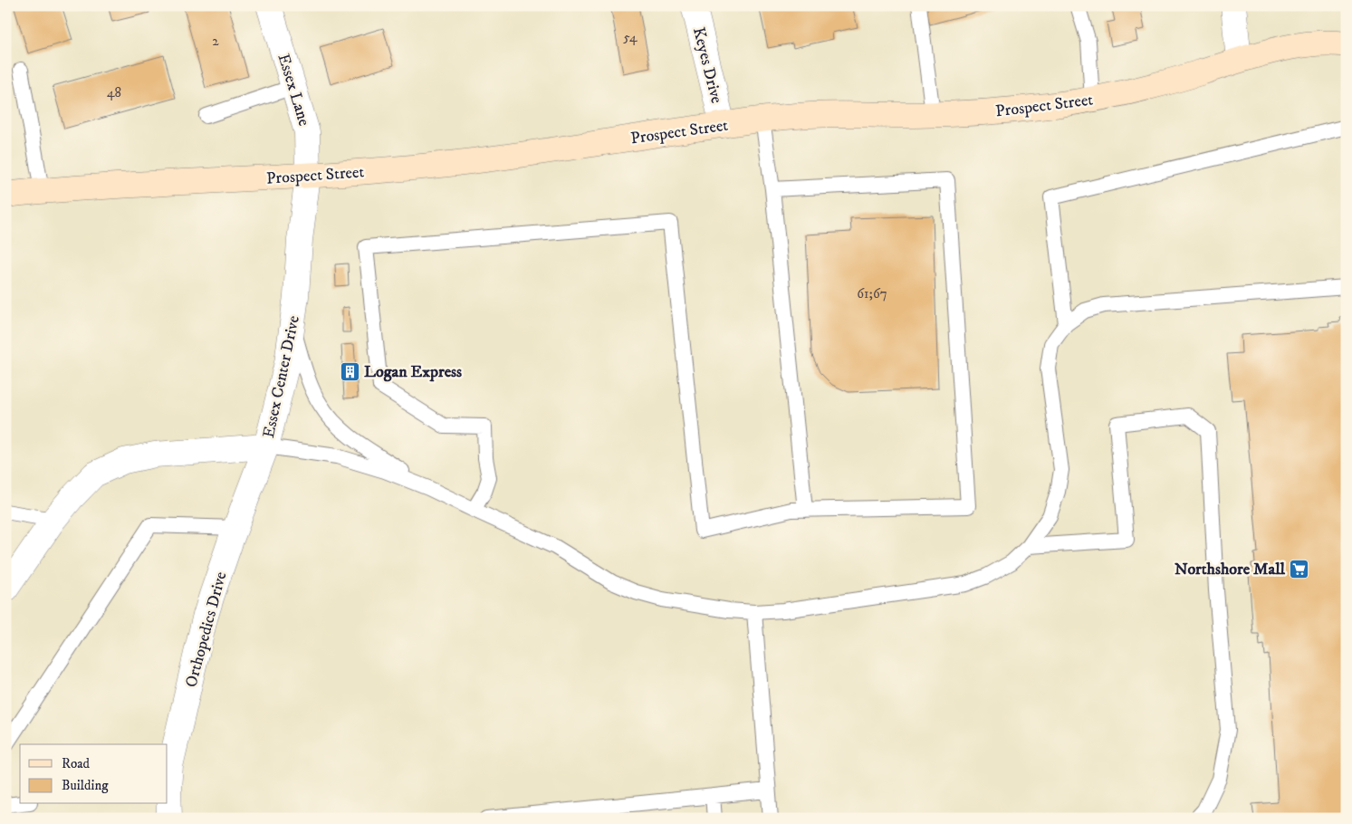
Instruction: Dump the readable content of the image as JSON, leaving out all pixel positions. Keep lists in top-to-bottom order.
{
  "streets": {
    "street": [
      "Keyes Drive",
      "Essex Lane",
      "Prospect Street",
      "Essex Center Drive",
      "Orthopedics Drive"
    ]
  },
  "crossings": [
    ["Keyes Drive", "Prospect Street"],
    ["Essex Lane", "Prospect Street"],
    ["Essex Lane", "Essex Center Drive"],
    ["Prospect Street", "Essex Center Drive"],
    ["Essex Center Drive", "Orthopedics Drive"]
  ],
  "places": {
    "building": ["Logan Express"],
    "supermarket": ["Northshore Mall"]
  },
  "house_numbers": [
    "54",
    "2",
    "48",
    "61;67"
  ],
  "legend": ["Road", "Building"]
}
